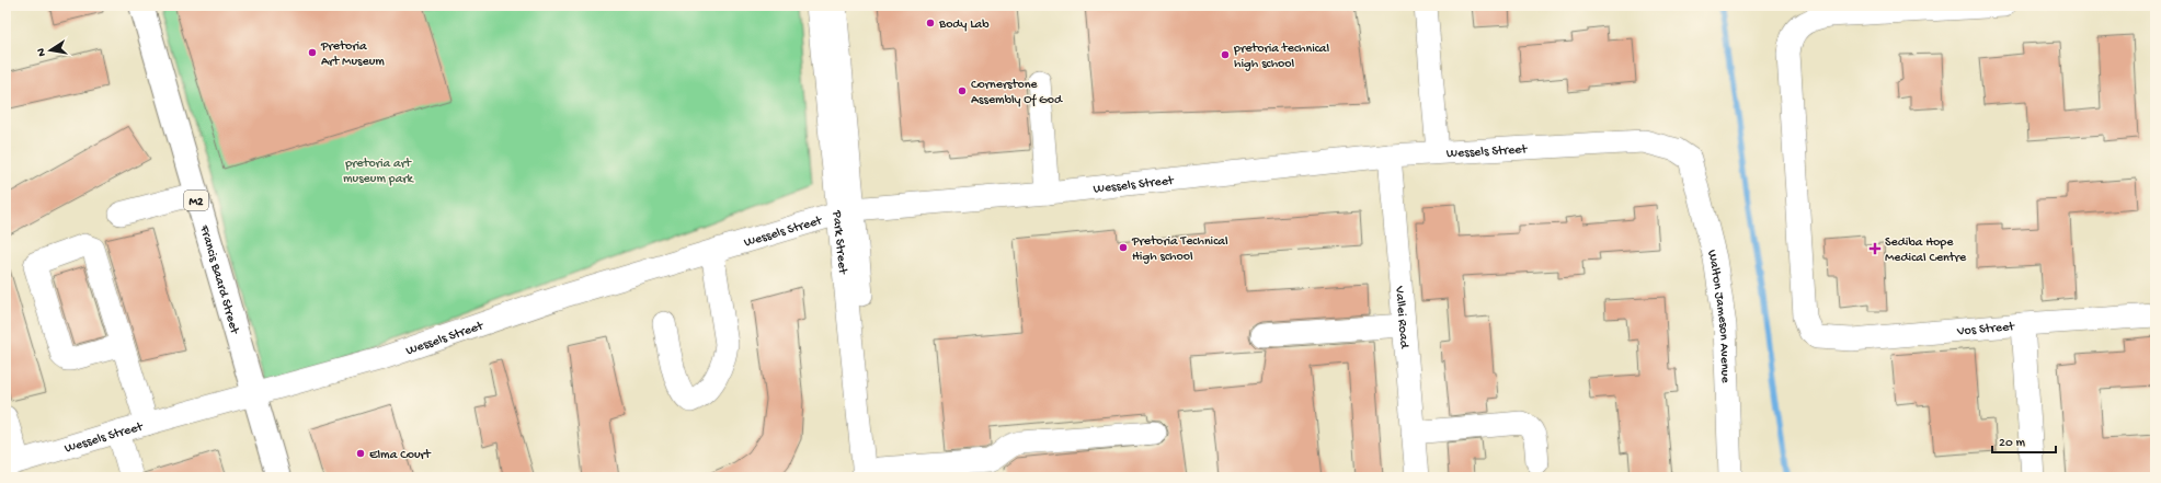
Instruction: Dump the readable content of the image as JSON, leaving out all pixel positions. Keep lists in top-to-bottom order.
{
  "streets": {
    "main road": ["M2", "Francis Baard Street"],
    "street": [
      "Wessels Street",
      "Park Street",
      "Vallei Road",
      "Walton Jameson Avenue",
      "Vos Street"
    ]
  },
  "crossings": [
    ["Wessels Street", "Park Street"],
    ["Wessels Street", "Francis Baard Street"],
    ["Wessels Street", "Vallei Road"],
    ["Wessels Street", "Walton Jameson Avenue"]
  ],
  "parks": ["pretoria art museum park"],
  "places": {
    "other": [
      "Body Lab",
      "Pretoria Art Museum",
      "pretoria technical high school",
      "Cornerstone Assembly Of God",
      "Pretoria Technical High school",
      "Elma Court"
    ],
    "health": ["Sediba Hope Medical Centre"]
  },
  "scale_bar": "20 m",
  "north": "left"
}
